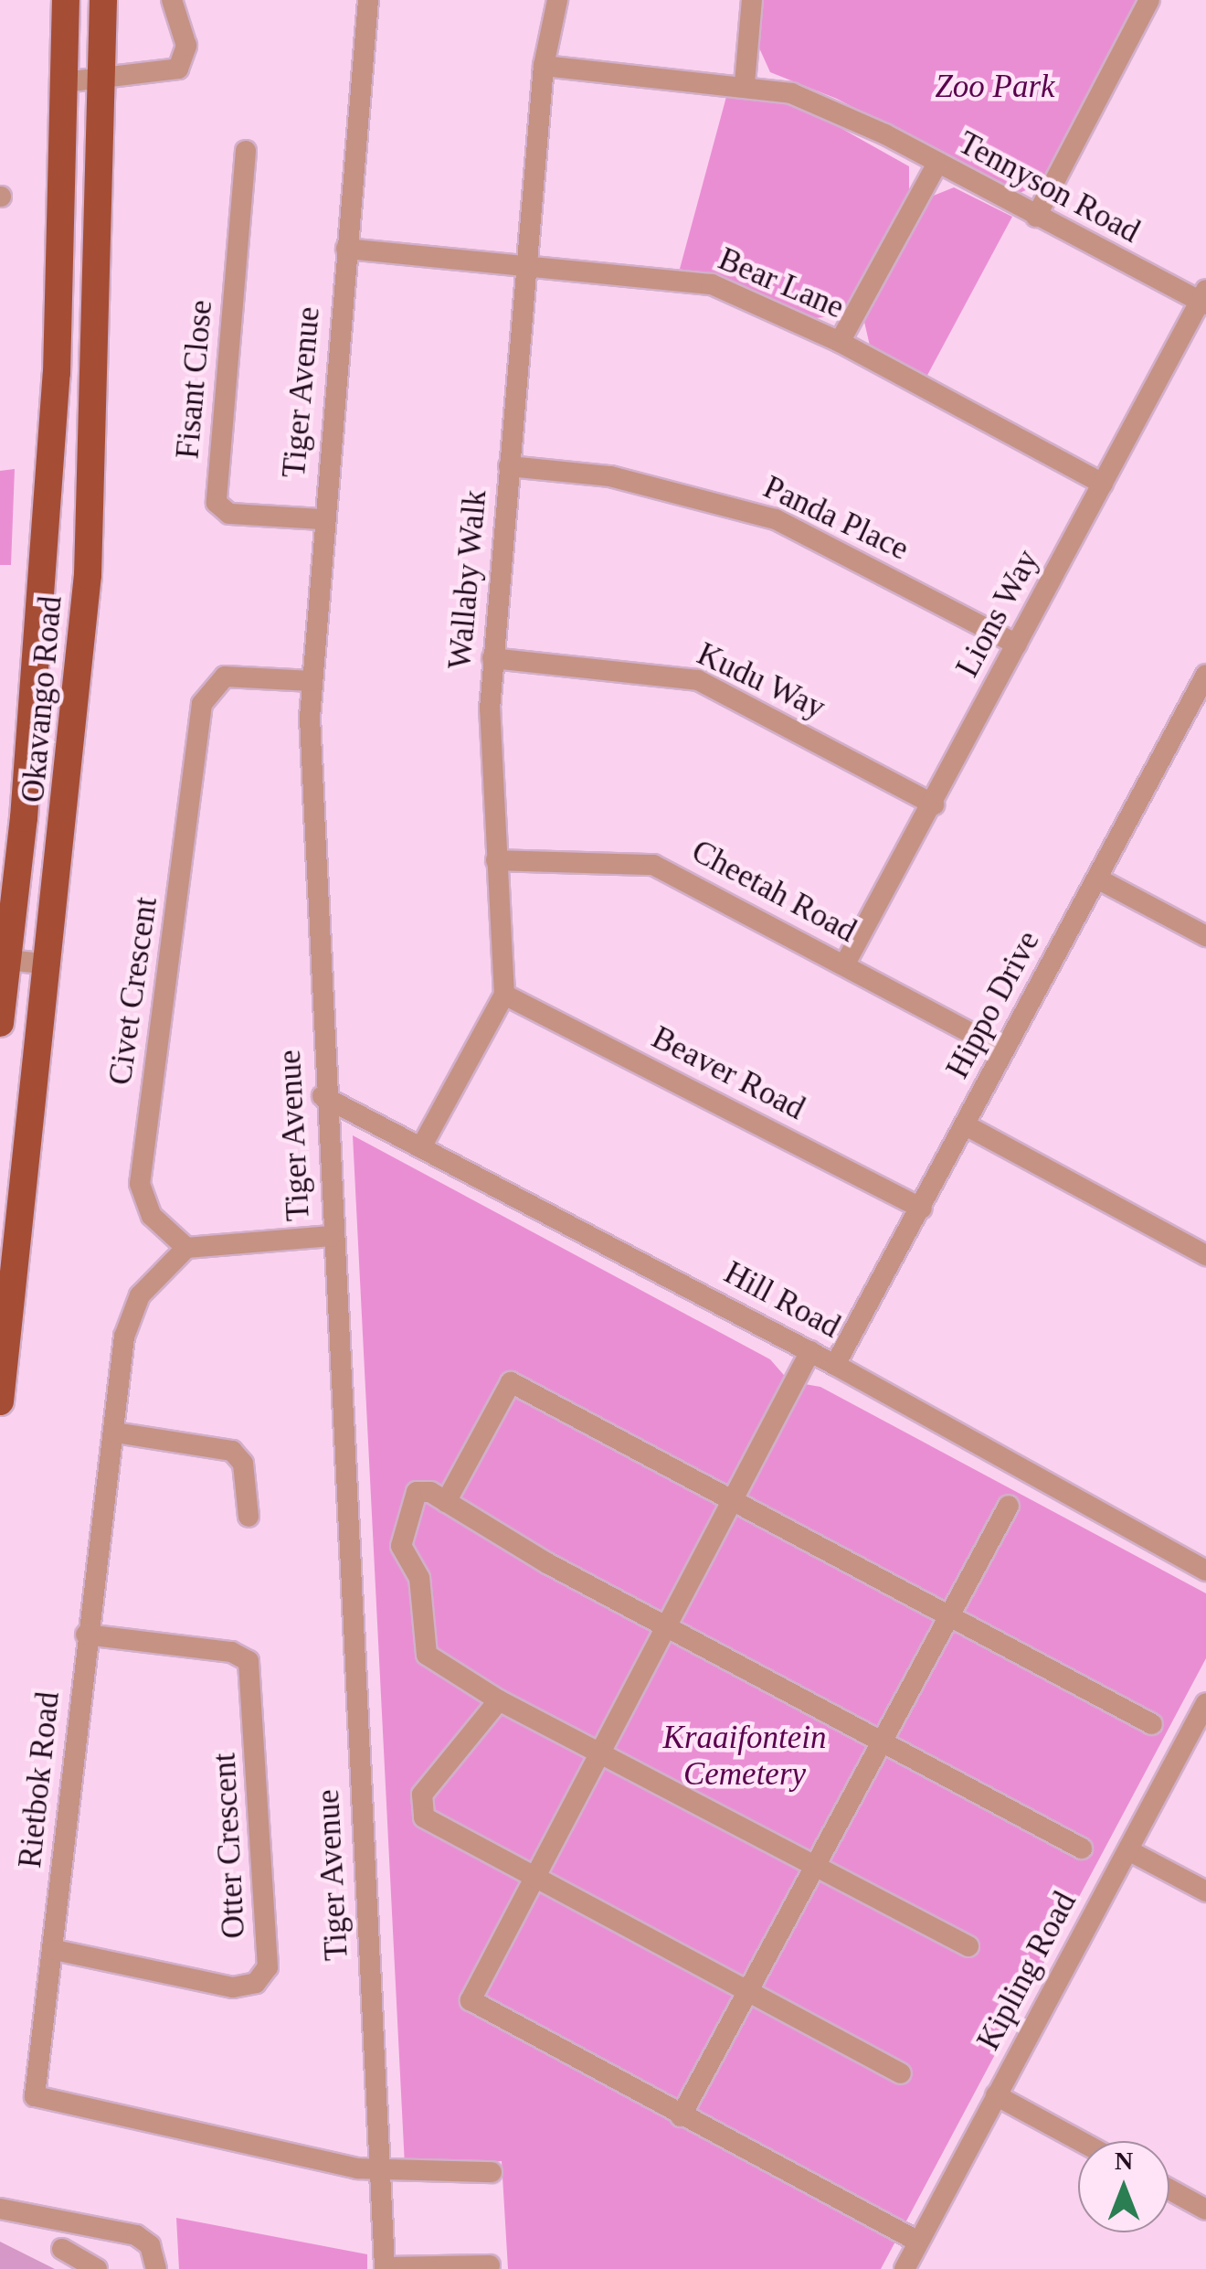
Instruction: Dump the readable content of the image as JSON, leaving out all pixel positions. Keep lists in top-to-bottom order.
{
  "streets": {
    "main road": ["Okavango Road"],
    "street": [
      "Tennyson Road",
      "Bear Lane",
      "Fisant Close",
      "Tiger Avenue",
      "Panda Place",
      "Wallaby Walk",
      "Lions Way",
      "Kudu Way",
      "Cheetah Road",
      "Civet Crescent",
      "Hippo Drive",
      "Beaver Road",
      "Hill Road",
      "Rietbok Road",
      "Otter Crescent",
      "Kipling Road"
    ]
  },
  "crossings": [
    ["Tennyson Road", "Wallaby Walk"],
    ["Tennyson Road", "Lions Way"],
    ["Bear Lane", "Tiger Avenue"],
    ["Bear Lane", "Wallaby Walk"],
    ["Bear Lane", "Lions Way"],
    ["Fisant Close", "Tiger Avenue"],
    ["Tiger Avenue", "Civet Crescent"],
    ["Tiger Avenue", "Hill Road"],
    ["Tiger Avenue", "Rietbok Road"],
    ["Panda Place", "Wallaby Walk"],
    ["Panda Place", "Lions Way"],
    ["Wallaby Walk", "Kudu Way"],
    ["Wallaby Walk", "Cheetah Road"],
    ["Wallaby Walk", "Beaver Road"],
    ["Lions Way", "Kudu Way"],
    ["Lions Way", "Cheetah Road"],
    ["Cheetah Road", "Hippo Drive"],
    ["Civet Crescent", "Rietbok Road"],
    ["Hippo Drive", "Beaver Road"],
    ["Hippo Drive", "Hill Road"],
    ["Rietbok Road", "Otter Crescent"]
  ],
  "parks": ["Zoo Park", "Kraaifontein Cemetery"],
  "north": "top"
}
